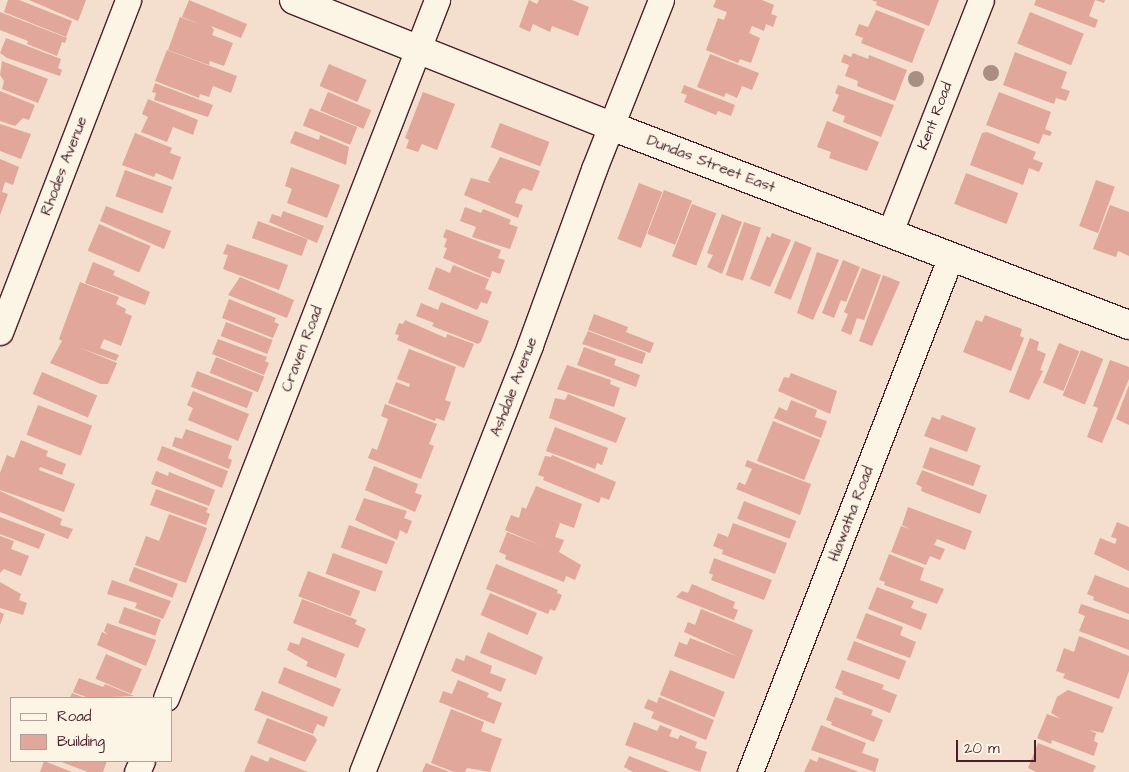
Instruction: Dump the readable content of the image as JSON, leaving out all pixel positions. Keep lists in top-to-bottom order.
{
  "streets": {
    "street": [
      "Kent Road",
      "Dundas Street East",
      "Rhodes Avenue",
      "Craven Road",
      "Ashdale Avenue",
      "Hiawatha Road"
    ]
  },
  "crossings": [
    ["Kent Road", "Dundas Street East"],
    ["Dundas Street East", "Craven Road"],
    ["Dundas Street East", "Ashdale Avenue"],
    ["Dundas Street East", "Hiawatha Road"]
  ],
  "legend": ["Road", "Building"],
  "scale_bar": "20 m"
}
